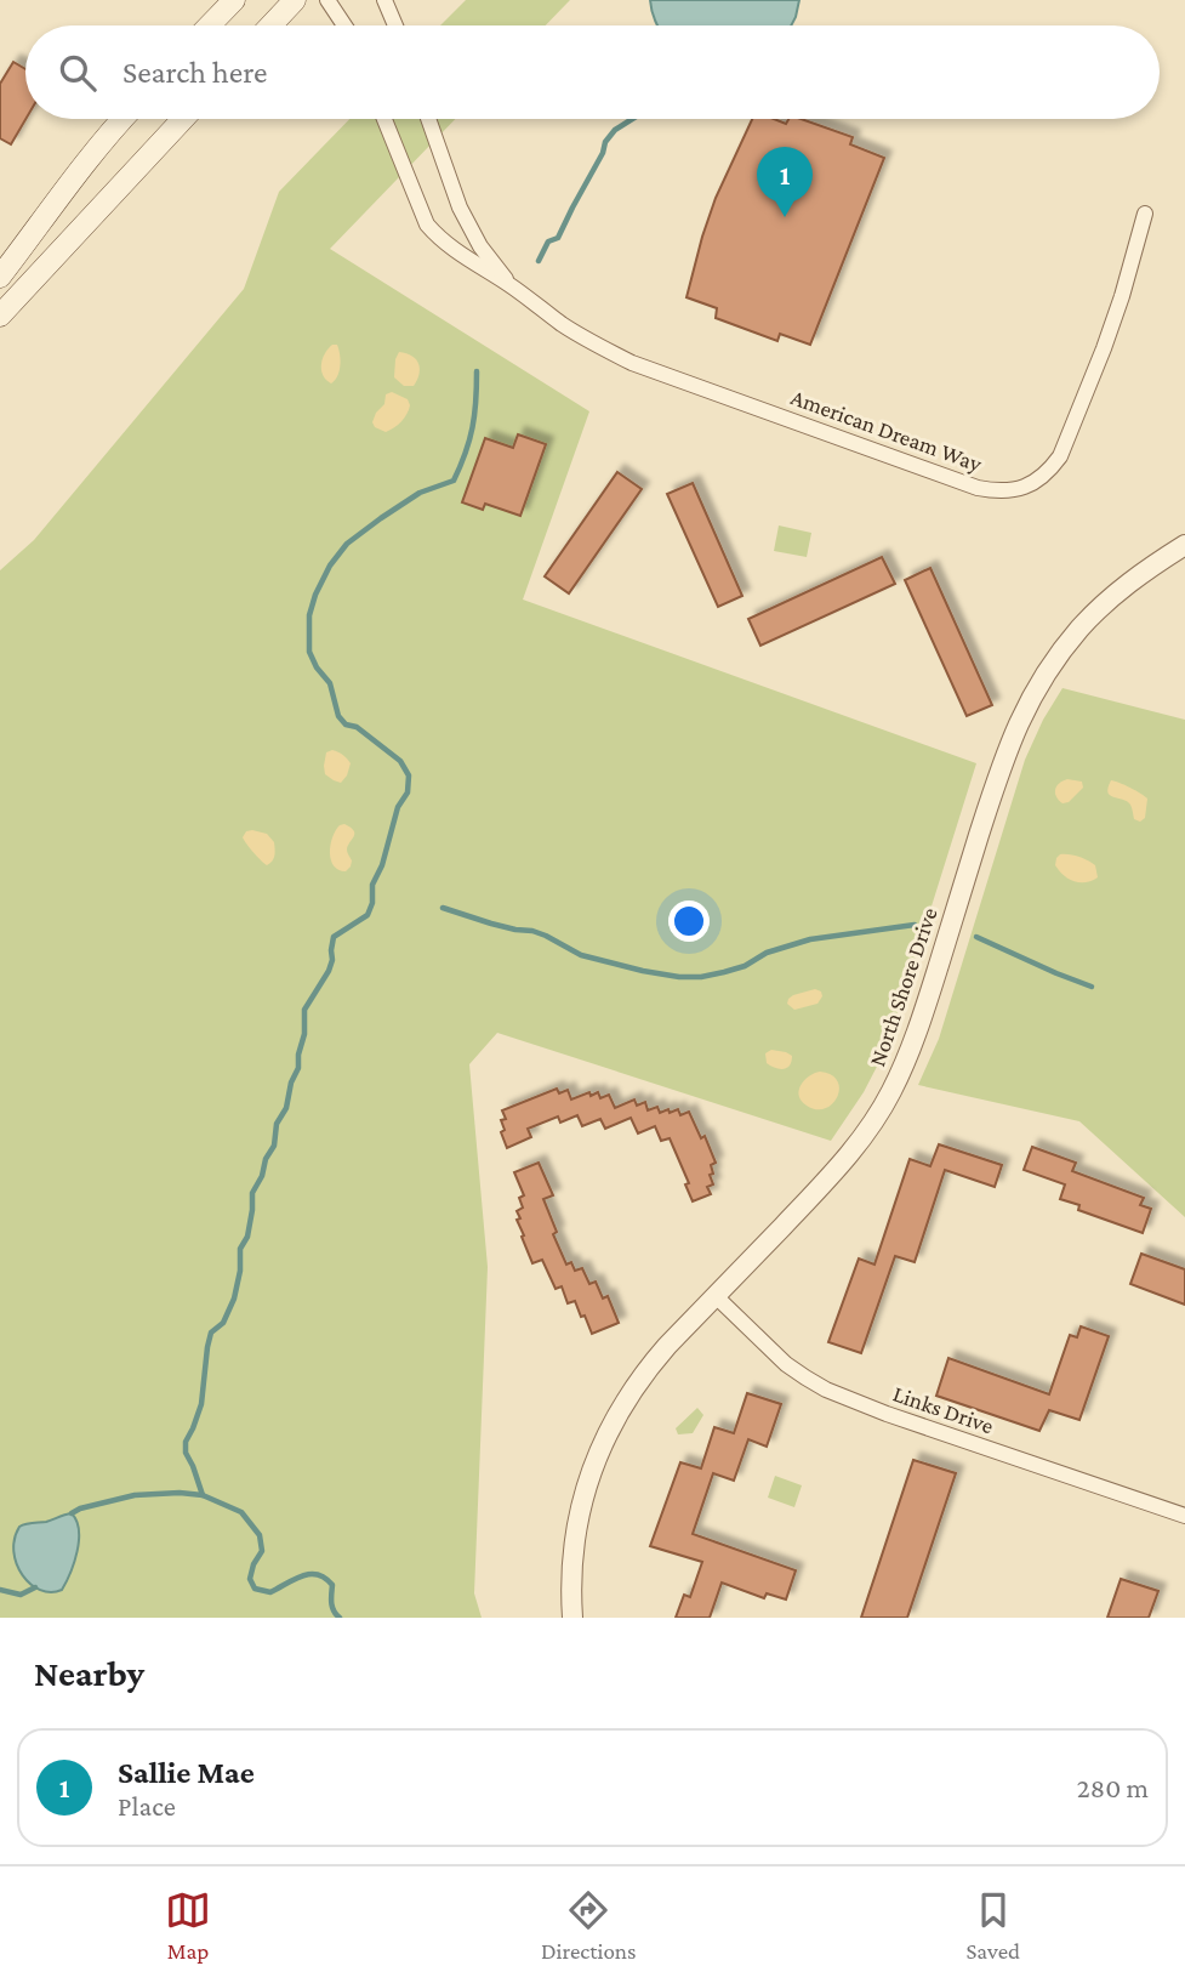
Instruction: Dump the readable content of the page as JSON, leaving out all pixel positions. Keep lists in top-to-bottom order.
{
  "streets": {
    "street": ["American Dream Way", "North Shore Drive", "Links Drive"]
  },
  "crossings": [
    ["North Shore Drive", "Links Drive"]
  ],
  "page": {
    "search": "Search here",
    "pins": "1",
    "heading": "Nearby",
    "list": [
      {
        "mark": "1",
        "name": "Sallie Mae",
        "note": "Place",
        "value": "280 m"
      }
    ],
    "nav": ["Map", "Directions", "Saved"]
  }
}
